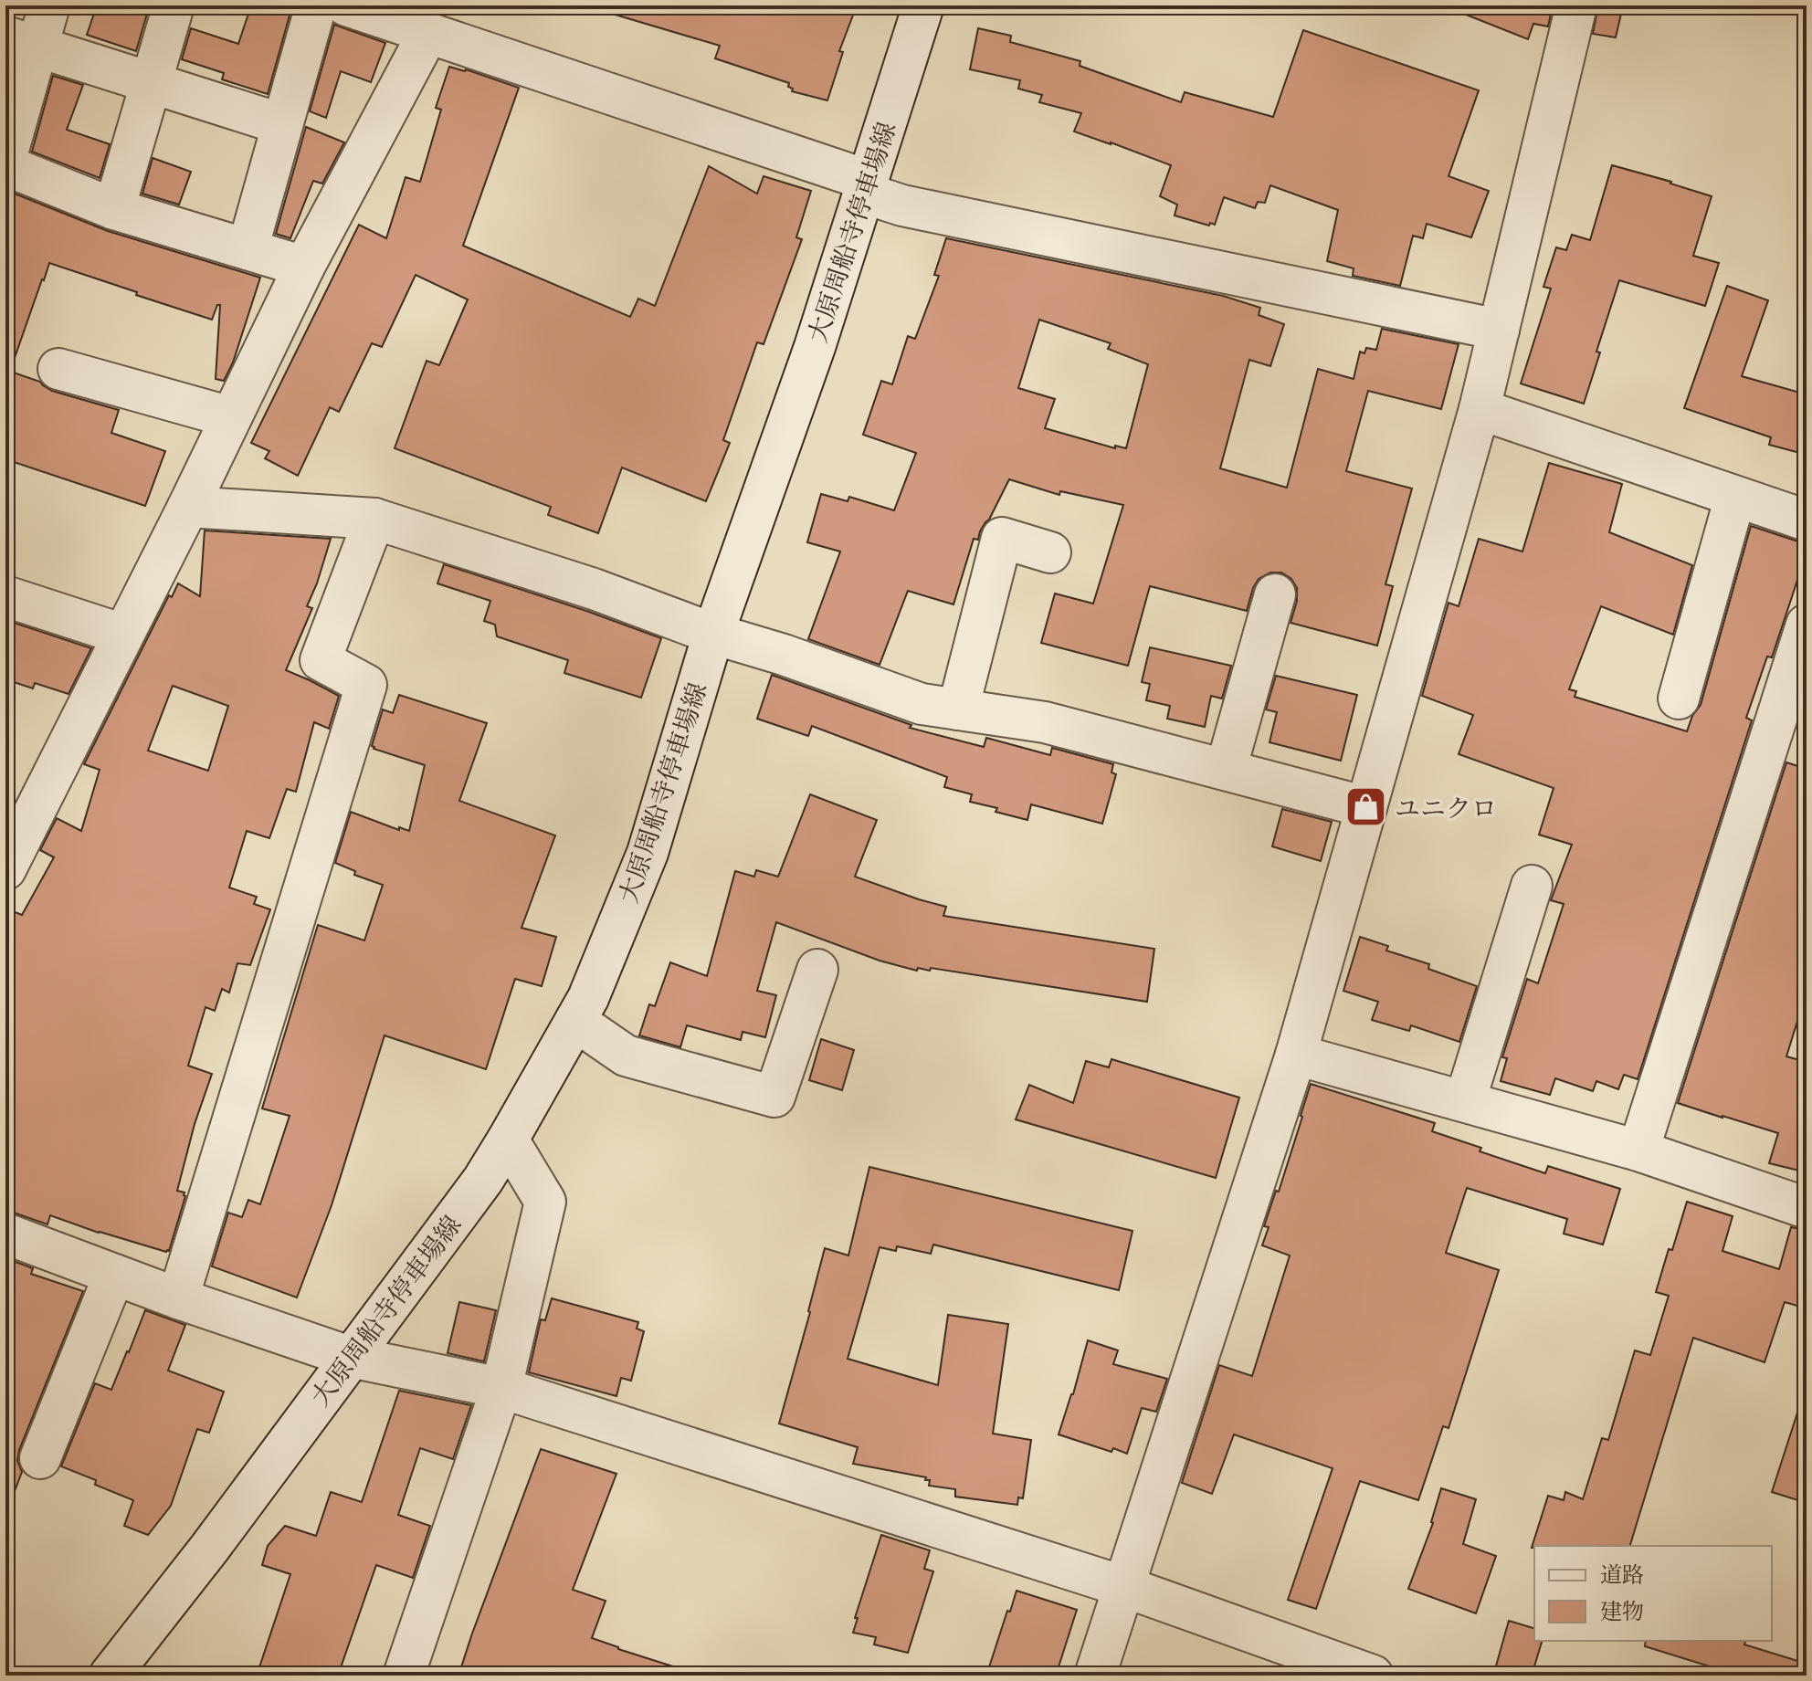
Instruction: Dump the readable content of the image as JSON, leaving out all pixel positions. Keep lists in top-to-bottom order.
{
  "streets": {
    "street": ["大原周船寺停車場線"]
  },
  "places": {
    "shop": ["ユニクロ"]
  },
  "legend": ["道路", "建物"]
}
